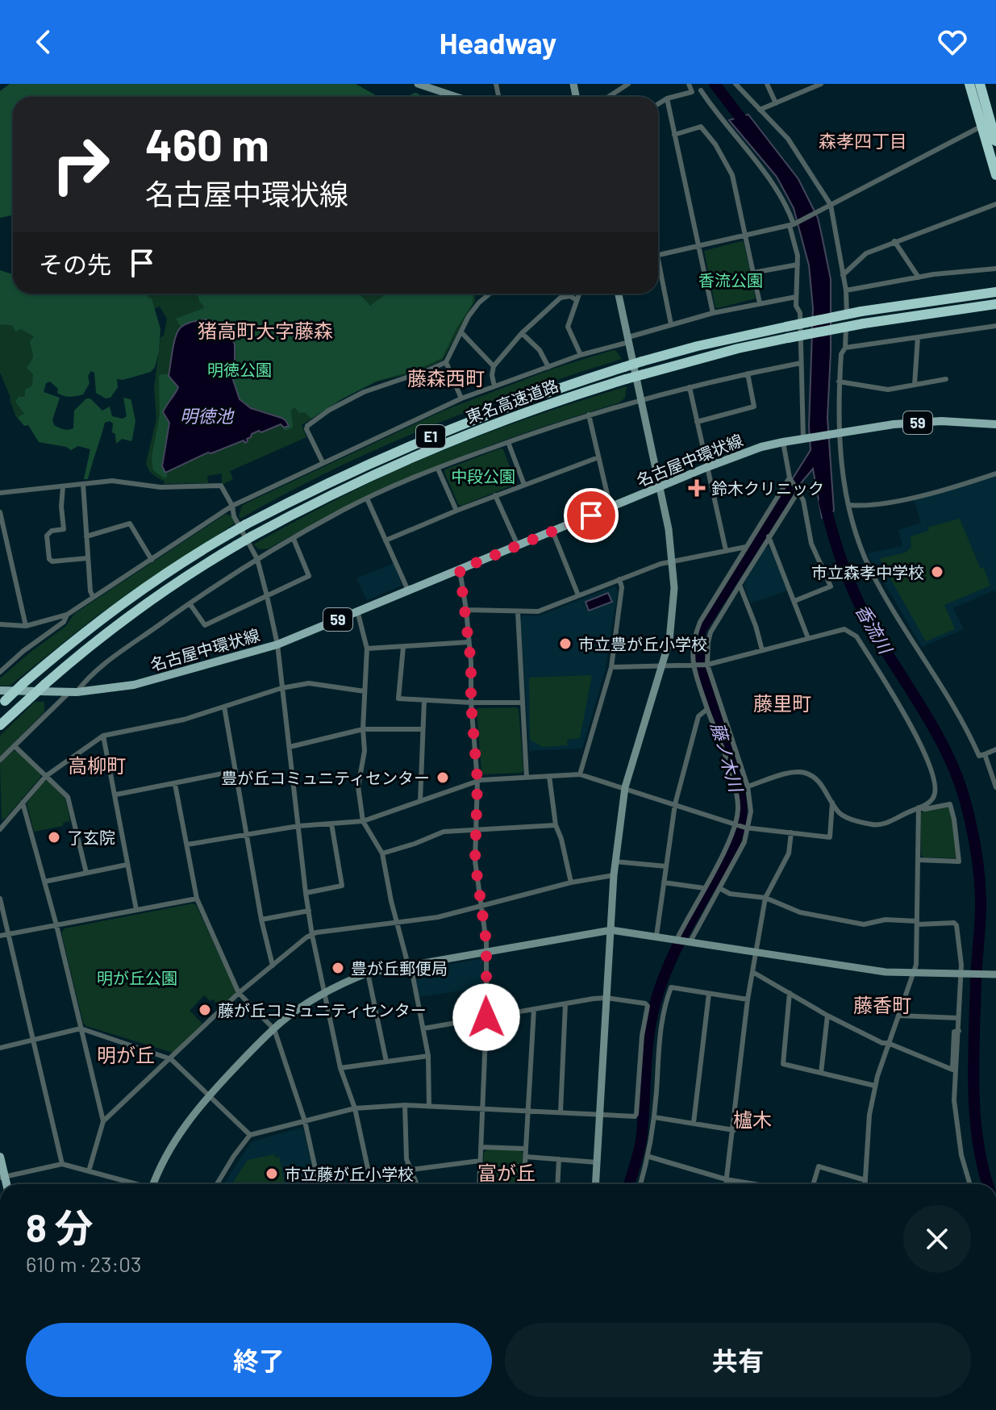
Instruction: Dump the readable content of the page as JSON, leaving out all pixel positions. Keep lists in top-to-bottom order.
{
  "streets": {
    "highway": ["東名高速道路", "E1"],
    "main road": ["59", "名古屋中環状線"]
  },
  "districts": [
    "森孝四丁目",
    "猪高町大字藤森",
    "藤森西町",
    "藤里町",
    "高柳町",
    "藤香町",
    "明が丘",
    "櫨木",
    "富が丘"
  ],
  "water": ["明徳池", "香流川", "藤ノ木川"],
  "parks": [
    "香流公園",
    "明徳公園",
    "中段公園",
    "明が丘公園"
  ],
  "places": {
    "health": ["鈴木クリニック"],
    "other": [
      "市立森孝中学校",
      "市立豊が丘小学校",
      "豊が丘コミュニティセンター",
      "了玄院",
      "豊が丘郵便局",
      "藤が丘コミュニティセンター",
      "市立藤が丘小学校"
    ]
  },
  "page": {
    "header": "Headway",
    "turn": ["460 m", "名古屋中環状線"],
    "then": "その先",
    "heading": ["8 分", "610 m · 23:03"],
    "buttons": ["終了", "共有"]
  }
}
